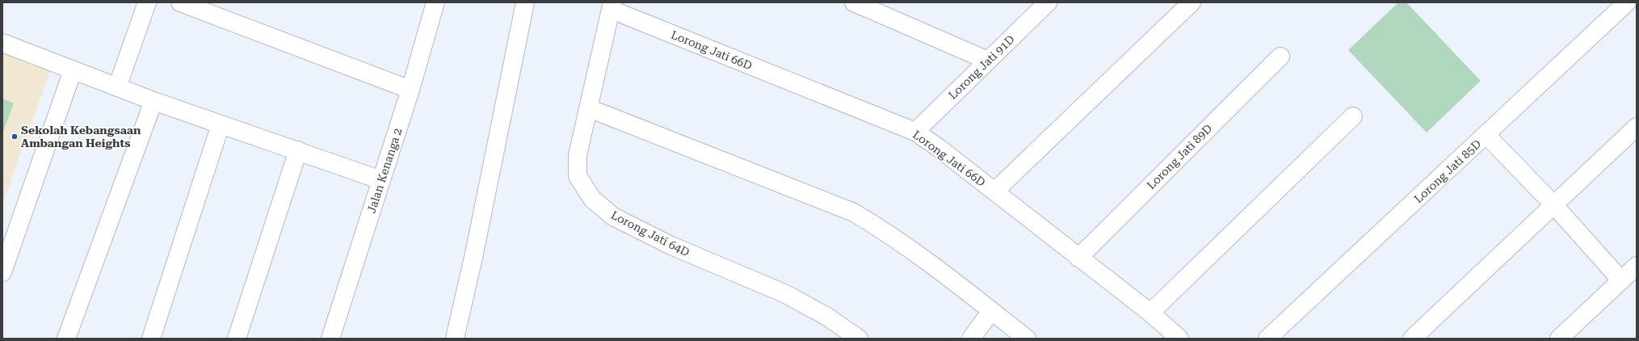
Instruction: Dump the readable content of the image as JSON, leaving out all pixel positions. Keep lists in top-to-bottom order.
{
  "streets": {
    "street": [
      "Lorong Jati 66D",
      "Lorong Jati 91D",
      "Lorong Jati 89D",
      "Jalan Kenanga 2",
      "Lorong Jati 85D",
      "Lorong Jati 64D"
    ]
  },
  "crossings": [
    ["Lorong Jati 66D", "Lorong Jati 91D"],
    ["Lorong Jati 66D", "Lorong Jati 89D"],
    ["Lorong Jati 66D", "Lorong Jati 64D"]
  ],
  "places": ["Sekolah Kebangsaan Ambangan Heights"]
}
